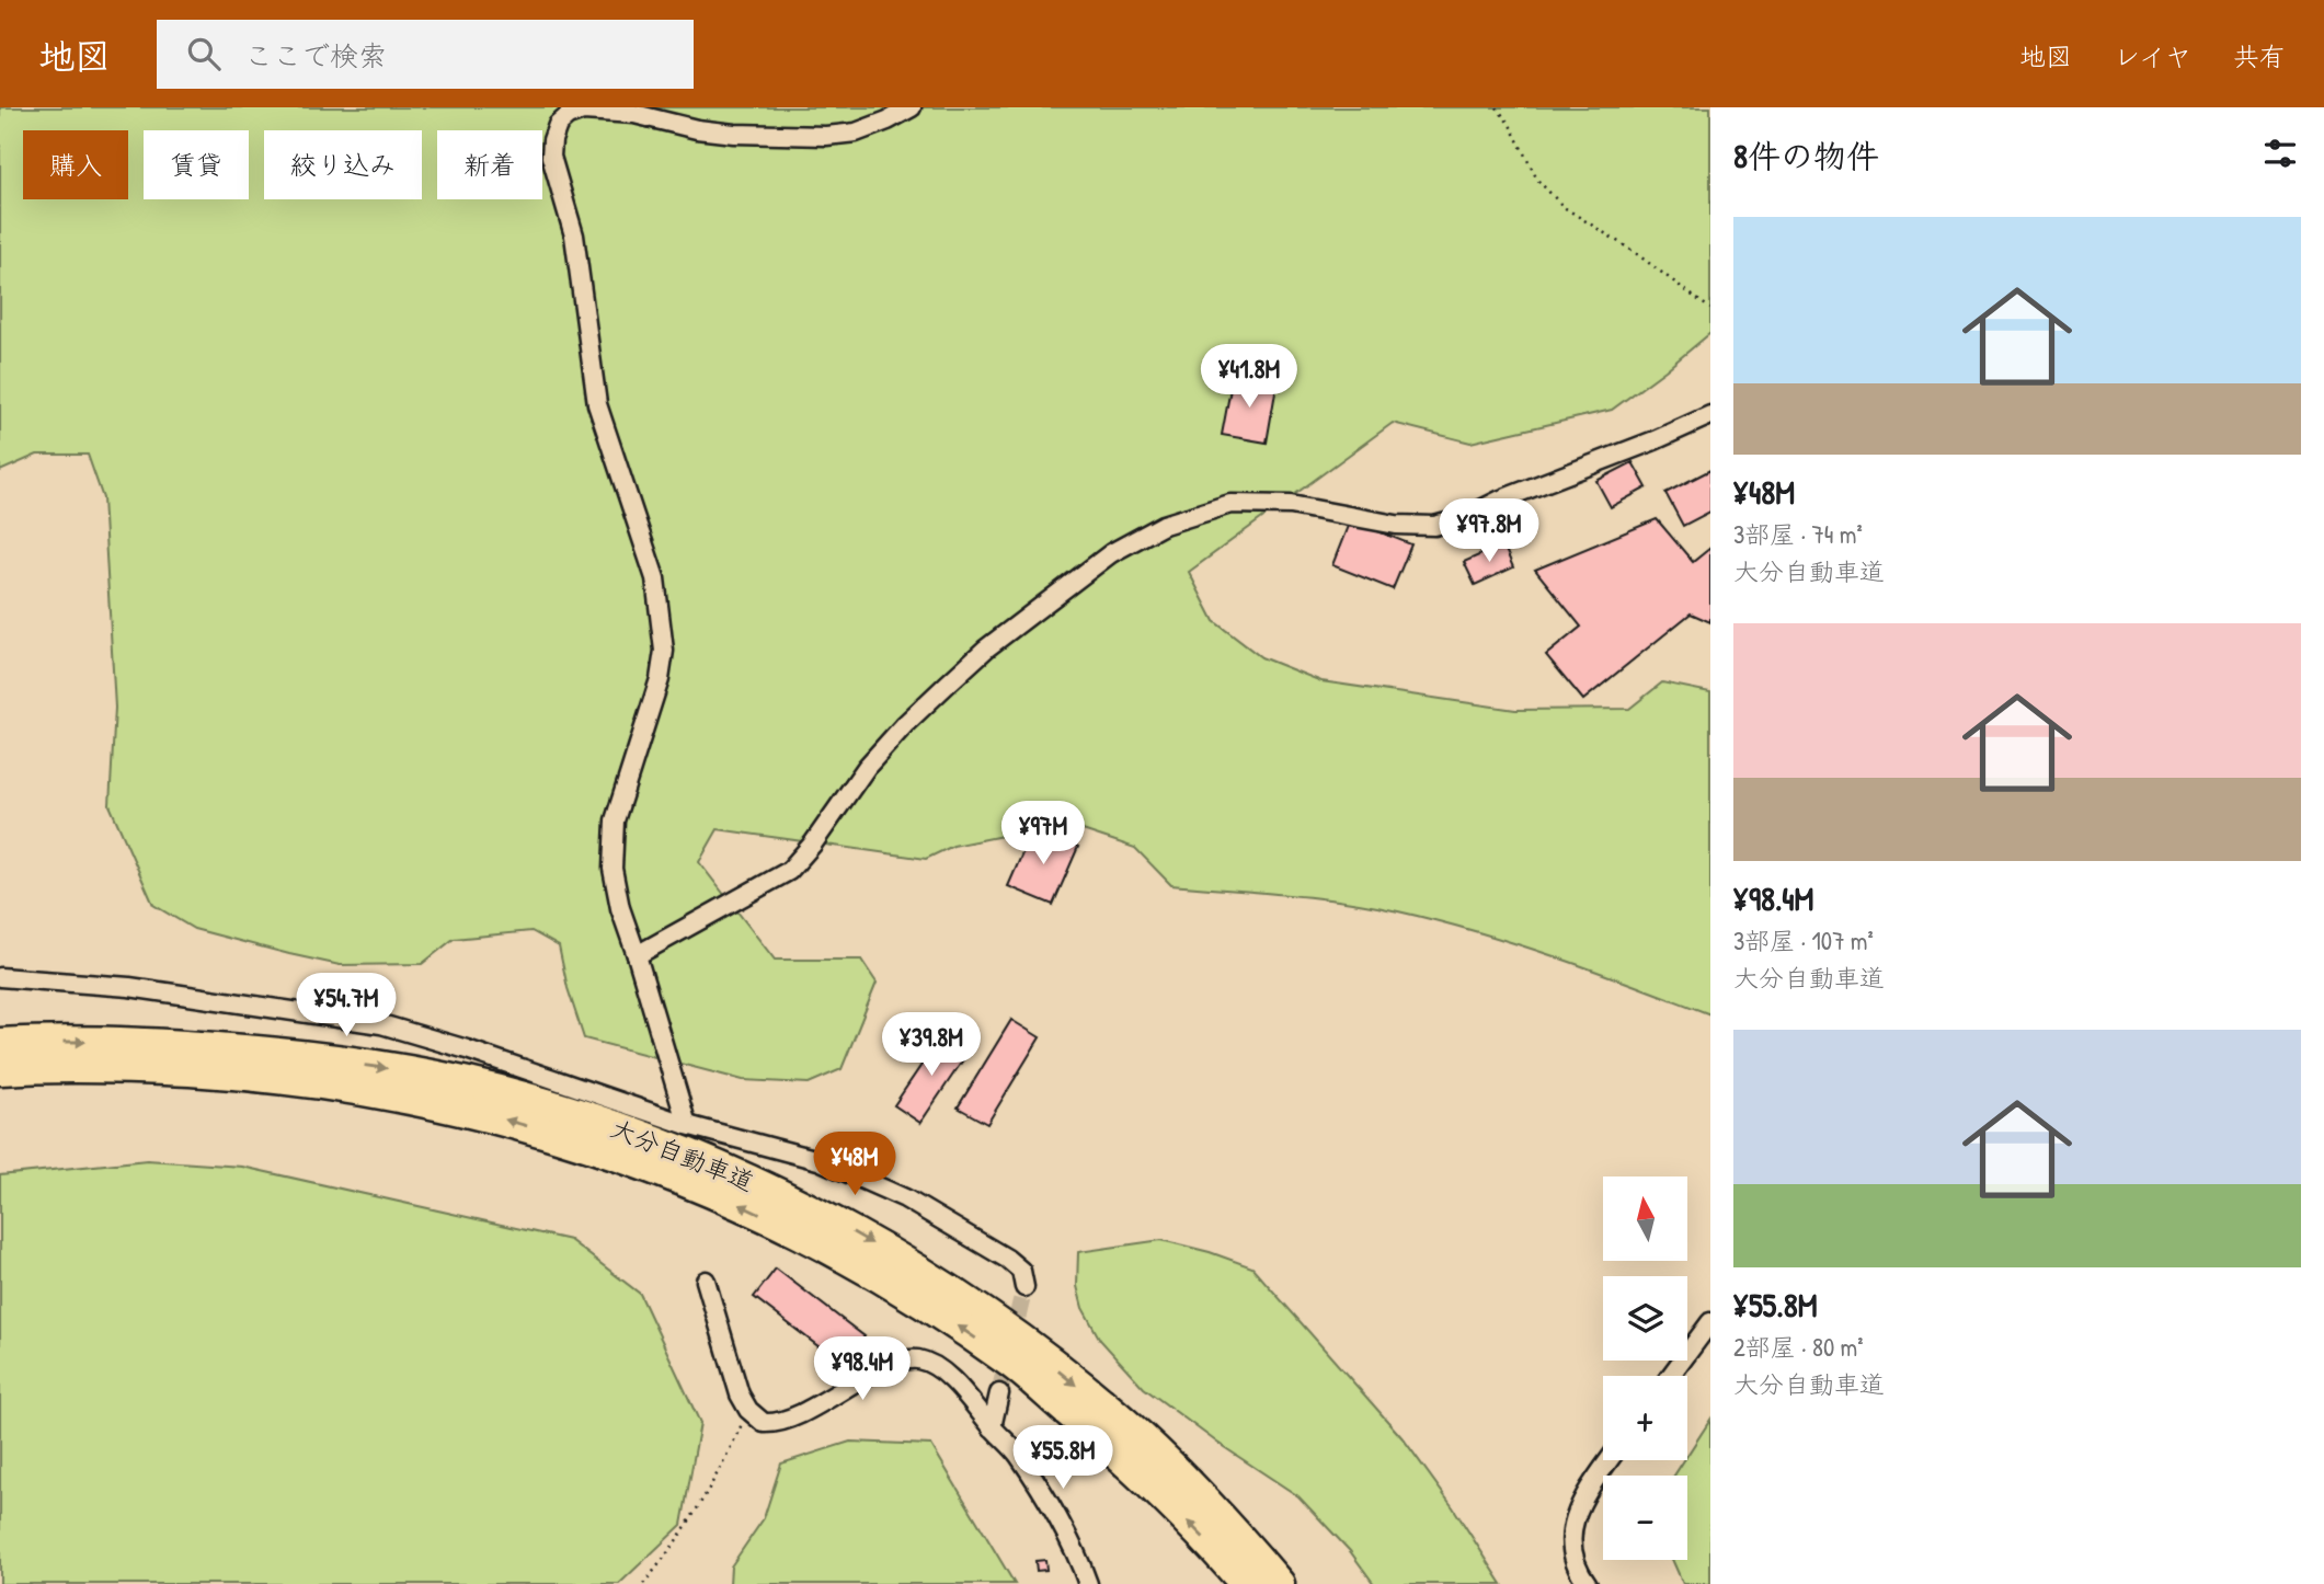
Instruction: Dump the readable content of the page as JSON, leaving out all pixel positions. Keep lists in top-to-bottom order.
{
  "streets": {
    "highway": ["大分自動車道"]
  },
  "north": "top",
  "page": {
    "header": "地図",
    "search": "ここで検索",
    "nav": ["地図", "レイヤ", "共有"],
    "heading": "8件の物件",
    "chip": [
      "購入",
      "賃貸",
      "絞り込み",
      "新着"
    ],
    "list": [
      {
        "name": "¥48M",
        "note": "3部屋 · 74 m² · 大分自動車道"
      },
      {
        "name": "¥98.4M",
        "note": "3部屋 · 107 m² · 大分自動車道"
      },
      {
        "name": "¥55.8M",
        "note": "2部屋 · 80 m² · 大分自動車道"
      }
    ],
    "price": [
      "¥41.8M",
      "¥97.8M",
      "¥97M",
      "¥54.7M",
      "¥39.8M",
      "¥48M",
      "¥98.4M",
      "¥55.8M"
    ],
    "map_buttons": ["+", "−"]
  }
}
